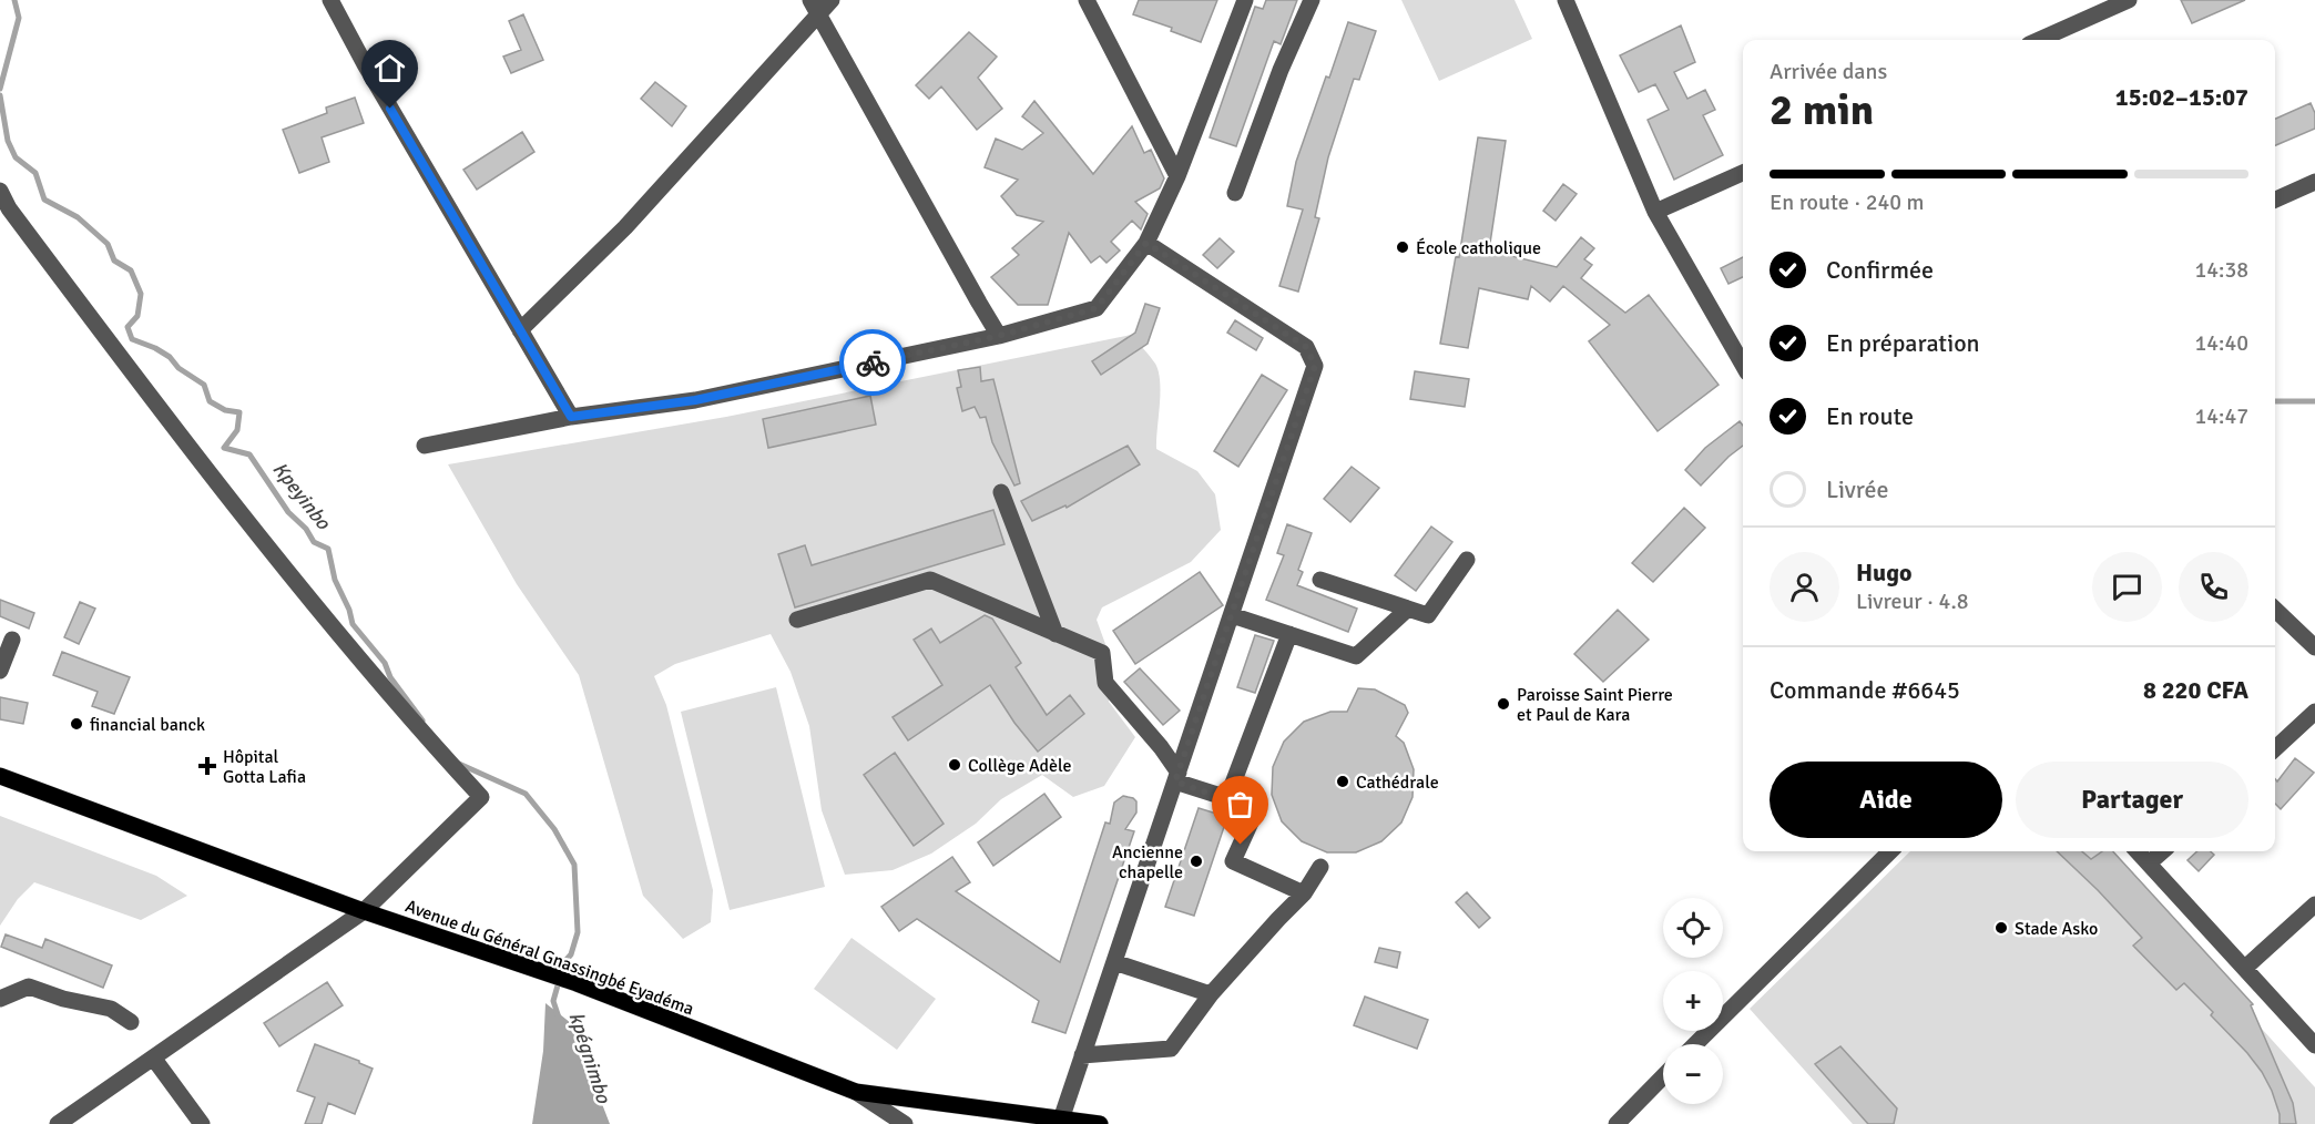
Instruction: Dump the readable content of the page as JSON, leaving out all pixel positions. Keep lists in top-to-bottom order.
{
  "streets": {
    "main road": ["Avenue du Général Gnassingbé Eyadéma"]
  },
  "water": ["Kpeyinbo", "kpégnimbo"],
  "places": {
    "other": [
      "École catholique",
      "Paroisse Saint Pierre et Paul de Kara",
      "financial banck",
      "Collège Adèle",
      "Cathédrale",
      "Ancienne chapelle",
      "Stade Asko"
    ],
    "health": ["Hôpital Gotta Lafia"]
  },
  "page": {
    "heading": ["2 min", "Arrivée dans", "15:02–15:07"],
    "panel": [
      "Hugo",
      "Livreur · 4.8",
      "Commande #6645",
      "8 220 CFA"
    ],
    "bar": "En route · 240 m",
    "list": [
      ["Confirmée", "14:38"],
      ["En préparation", "14:40"],
      ["En route", "14:47"],
      "Livrée"
    ],
    "buttons": ["Aide", "Partager"],
    "map_buttons": ["+", "−"]
  }
}
